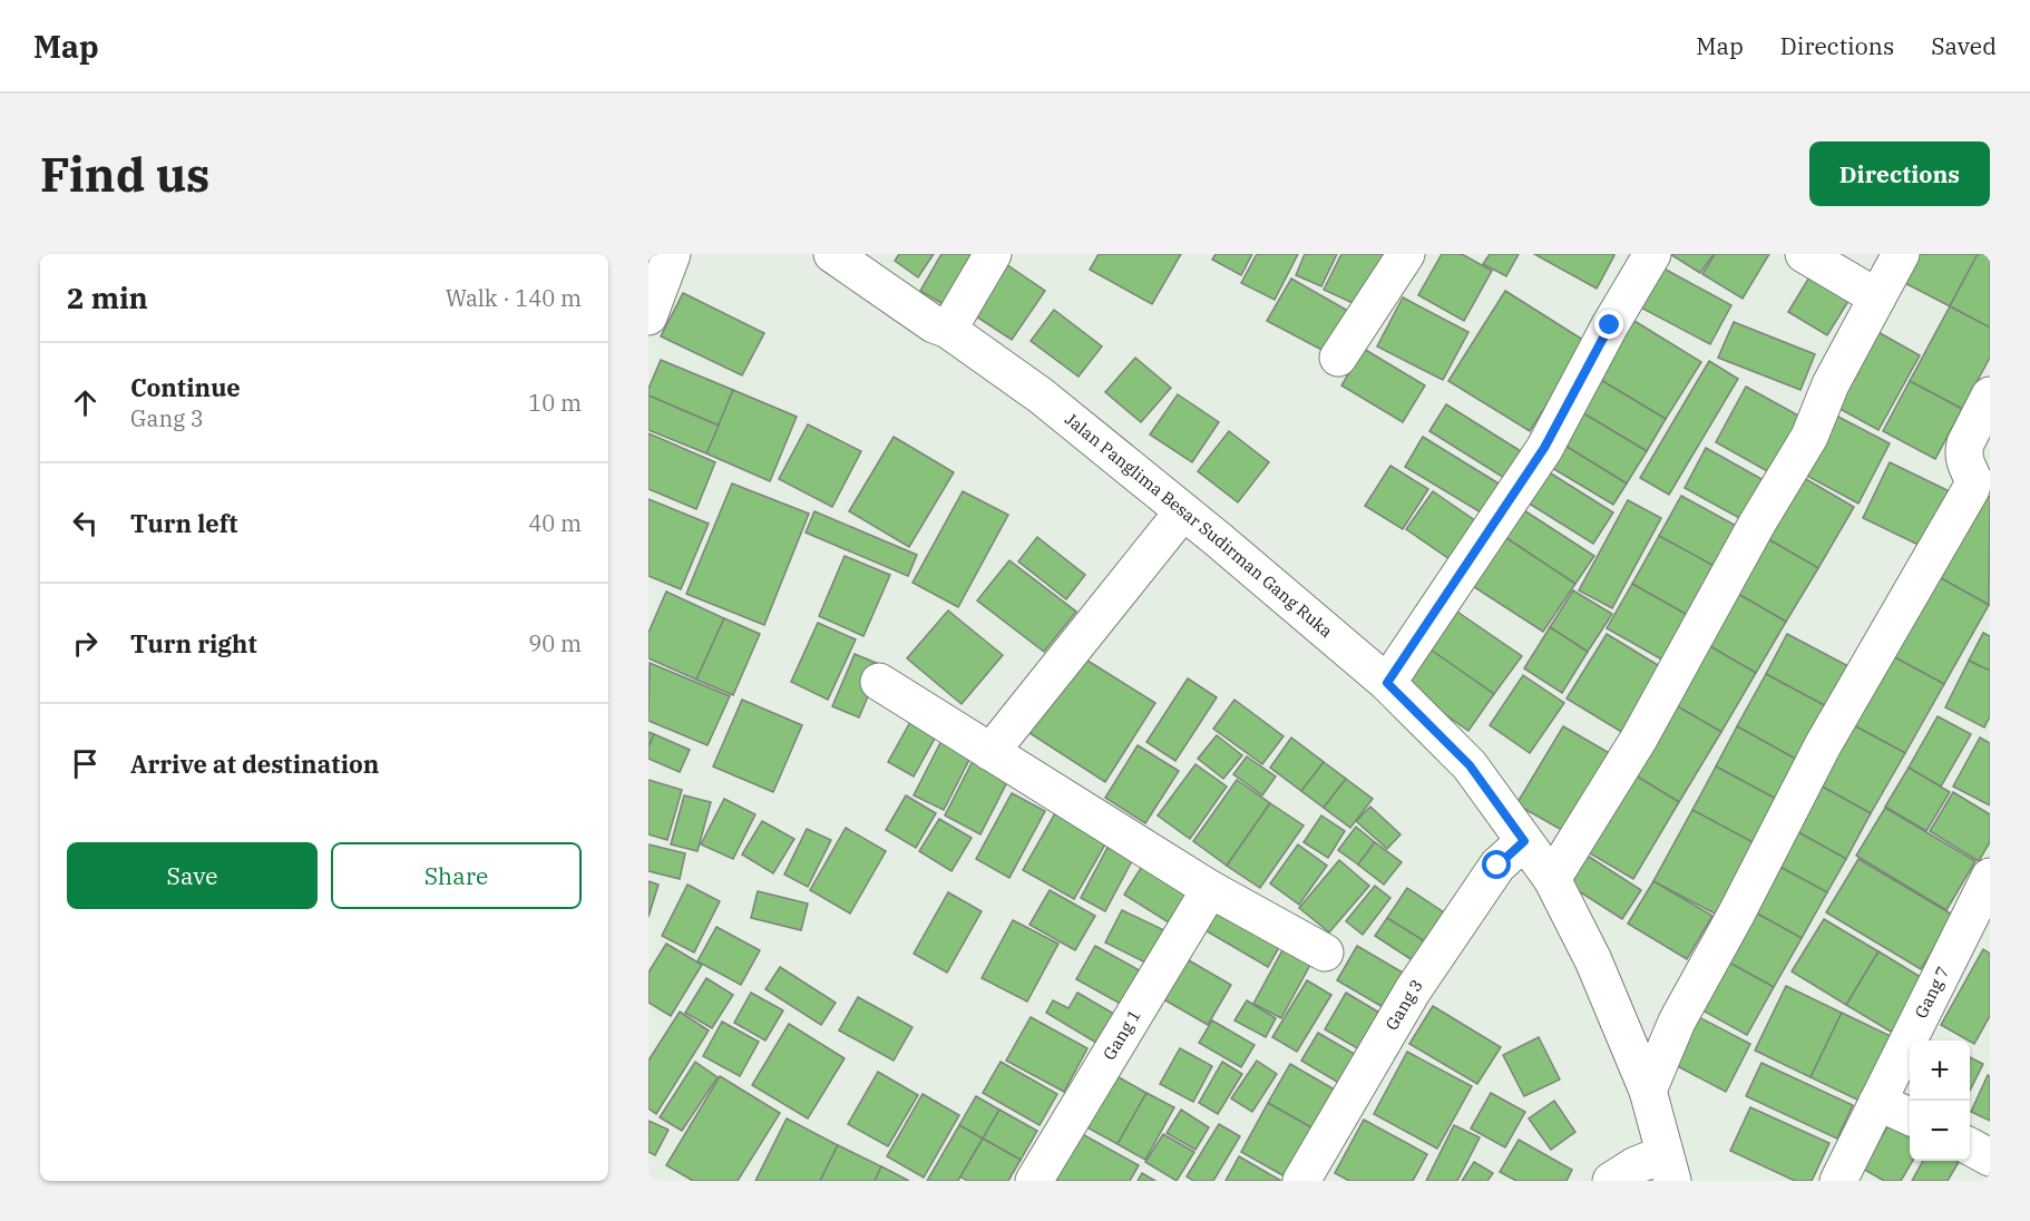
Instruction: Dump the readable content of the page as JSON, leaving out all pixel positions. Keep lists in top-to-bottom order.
{
  "streets": {
    "street": [
      "Jalan Panglima Besar Sudirman Gang Ruka",
      "Gang 7",
      "Gang 3",
      "Gang 1"
    ]
  },
  "crossings": [
    ["Jalan Panglima Besar Sudirman Gang Ruka", "Gang 3"]
  ],
  "page": {
    "header": "Map",
    "nav": ["Map", "Directions", "Saved"],
    "buttons": [
      "Directions",
      ["Save", "Share"]
    ],
    "title": "Find us",
    "heading": ["2 min", "Walk · 140 m"],
    "list": [
      ["Continue", "Gang 3", "10 m"],
      ["Turn left", "40 m"],
      ["Turn right", "90 m"],
      "Arrive at destination"
    ],
    "map_buttons": ["+", "−"]
  }
}
